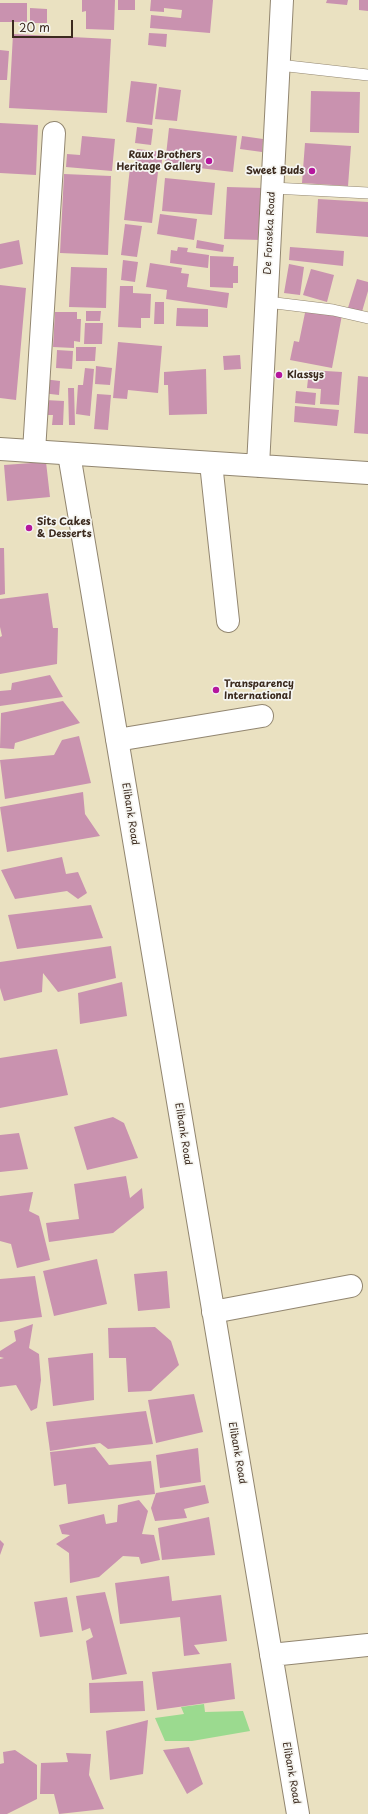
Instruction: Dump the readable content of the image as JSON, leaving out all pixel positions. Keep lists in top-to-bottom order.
{
  "streets": {
    "street": ["De Fonseka Road", "Elibank Road"]
  },
  "places": [
    "Raux Brothers Heritage Gallery",
    "Sweet Buds",
    "Klassys",
    "Sits Cakes & Desserts",
    "Transparency International"
  ],
  "scale_bar": "20 m"
}
